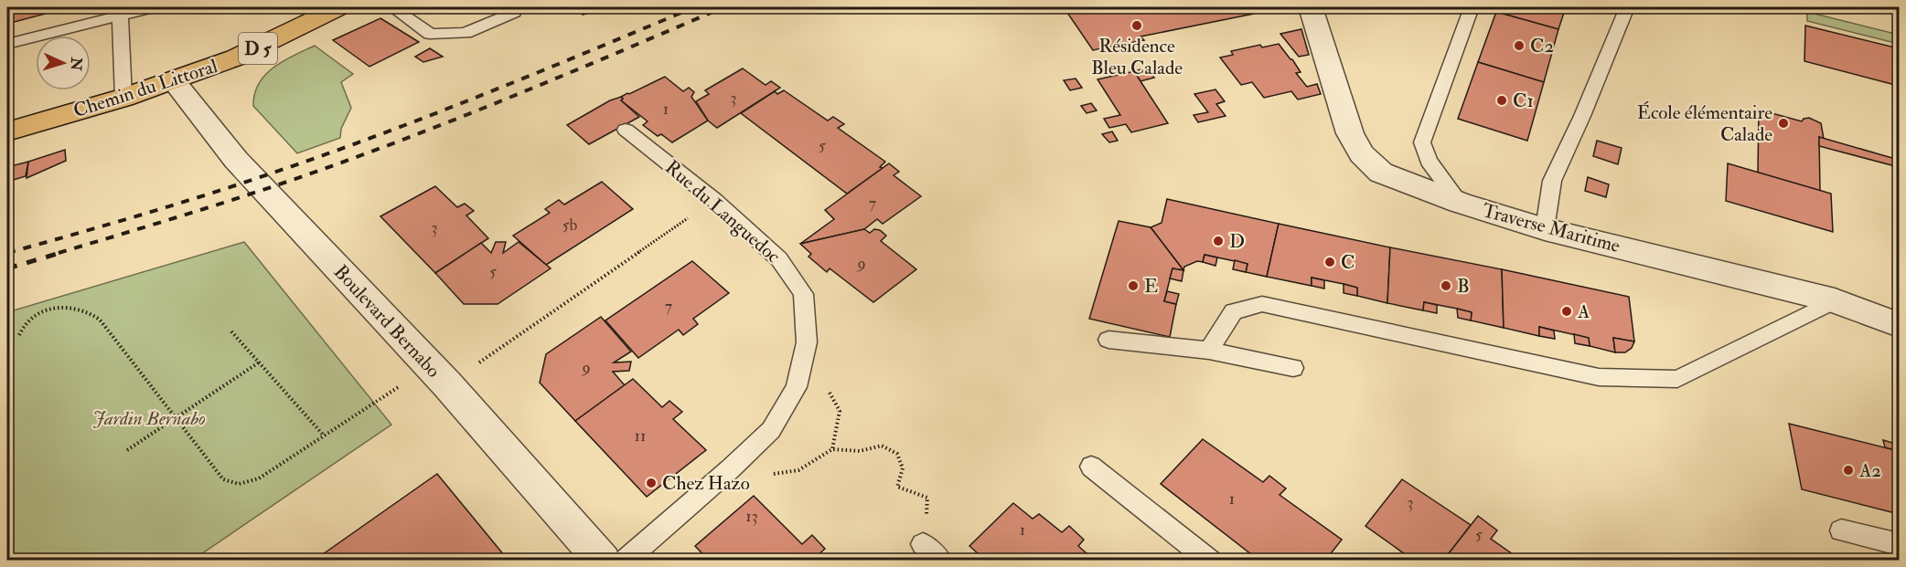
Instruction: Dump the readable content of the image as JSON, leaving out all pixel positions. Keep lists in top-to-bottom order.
{
  "streets": {
    "main road": ["D 5", "Chemin du Littoral"],
    "street": ["Traverse Maritime", "Boulevard Bernabo"],
    "lane": ["Rue du Languedoc"]
  },
  "crossings": [
    ["Chemin du Littoral", "Boulevard Bernabo"]
  ],
  "parks": ["Jardin Bernabo"],
  "places": [
    "Résidence Bleu Calade",
    "C2",
    "C1",
    "École élémentaire Calade",
    "D",
    "C",
    "E",
    "B",
    "A",
    "A2",
    "Chez Hazo"
  ],
  "house_numbers": [
    "3",
    "1",
    "5",
    "7",
    "5b",
    "3",
    "9",
    "5",
    "7",
    "9",
    "11",
    "1",
    "3",
    "13",
    "1",
    "5"
  ],
  "north": "right"
}
